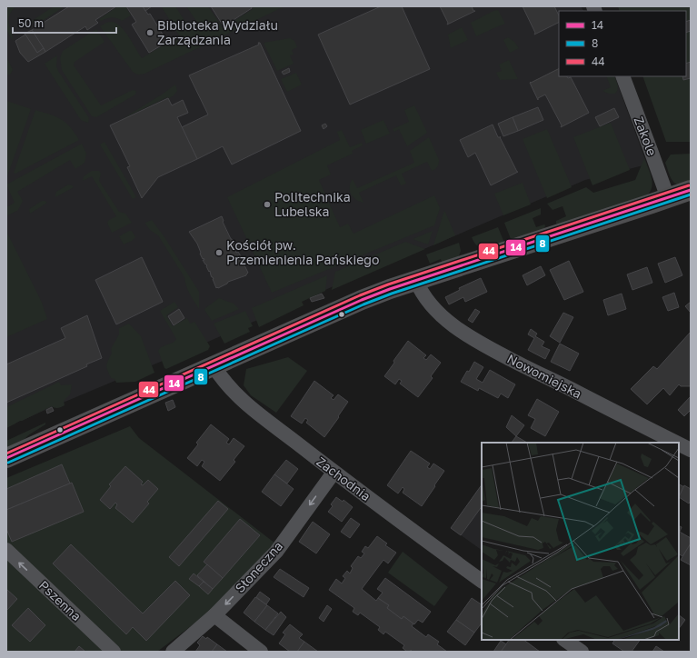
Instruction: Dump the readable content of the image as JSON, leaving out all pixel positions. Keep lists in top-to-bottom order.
{
  "streets": {
    "street": [
      "Zakole",
      "Nowomiejska",
      "Zachodnia",
      "Słoneczna",
      "Pszenna"
    ]
  },
  "crossings": [
    ["Zachodnia", "Słoneczna"]
  ],
  "one_way": ["Słoneczna", "Pszenna"],
  "places": ["Biblioteka Wydziału Zarządzania", "Politechnika Lubelska", "Kościół pw. Przemienienia Pańskiego"],
  "lines": ["transit line 44", "transit line 14", "transit line 8"],
  "legend": ["14", "8", "44"],
  "scale_bar": "50 m"
}
